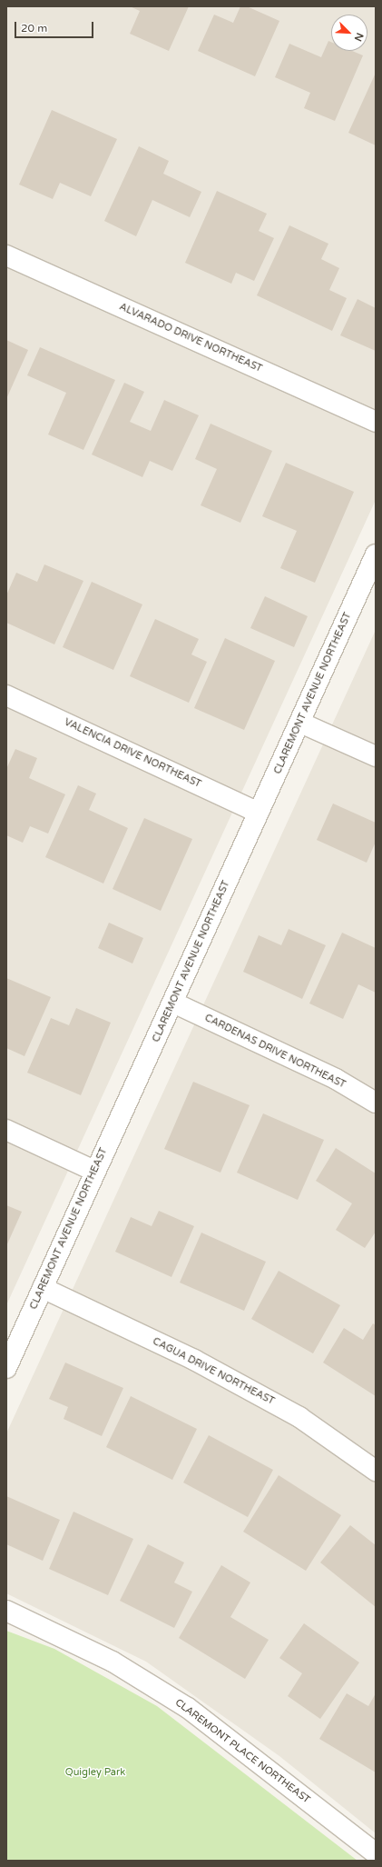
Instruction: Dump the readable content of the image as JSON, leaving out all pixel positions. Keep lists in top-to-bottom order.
{
  "streets": {
    "street": [
      "ALVARADO DRIVE NORTHEAST",
      "CLAREMONT AVENUE NORTHEAST",
      "VALENCIA DRIVE NORTHEAST",
      "CARDENAS DRIVE NORTHEAST",
      "CAGUA DRIVE NORTHEAST",
      "CLAREMONT PLACE NORTHEAST"
    ]
  },
  "crossings": [
    ["CLAREMONT AVENUE NORTHEAST", "VALENCIA DRIVE NORTHEAST"],
    ["CLAREMONT AVENUE NORTHEAST", "CARDENAS DRIVE NORTHEAST"],
    ["CLAREMONT AVENUE NORTHEAST", "CAGUA DRIVE NORTHEAST"]
  ],
  "parks": ["Quigley Park"],
  "scale_bar": "20 m",
  "north": "bottom right"
}
